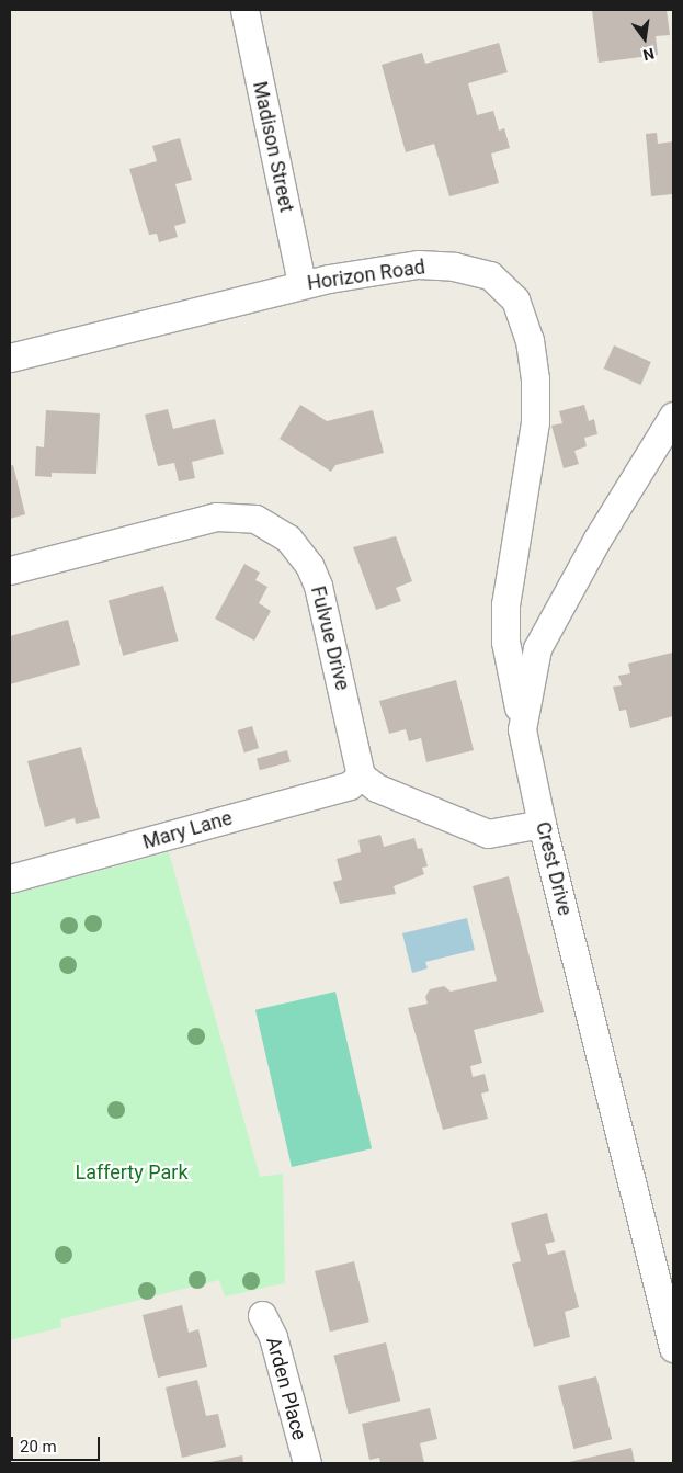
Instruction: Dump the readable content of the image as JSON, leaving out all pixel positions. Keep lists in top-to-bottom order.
{
  "streets": {
    "street": [
      "Madison Street",
      "Horizon Road",
      "Fulvue Drive",
      "Mary Lane",
      "Crest Drive",
      "Arden Place"
    ]
  },
  "crossings": [
    ["Madison Street", "Horizon Road"],
    ["Horizon Road", "Crest Drive"],
    ["Fulvue Drive", "Mary Lane"]
  ],
  "parks": ["Lafferty Park"],
  "scale_bar": "20 m",
  "north": "bottom"
}
